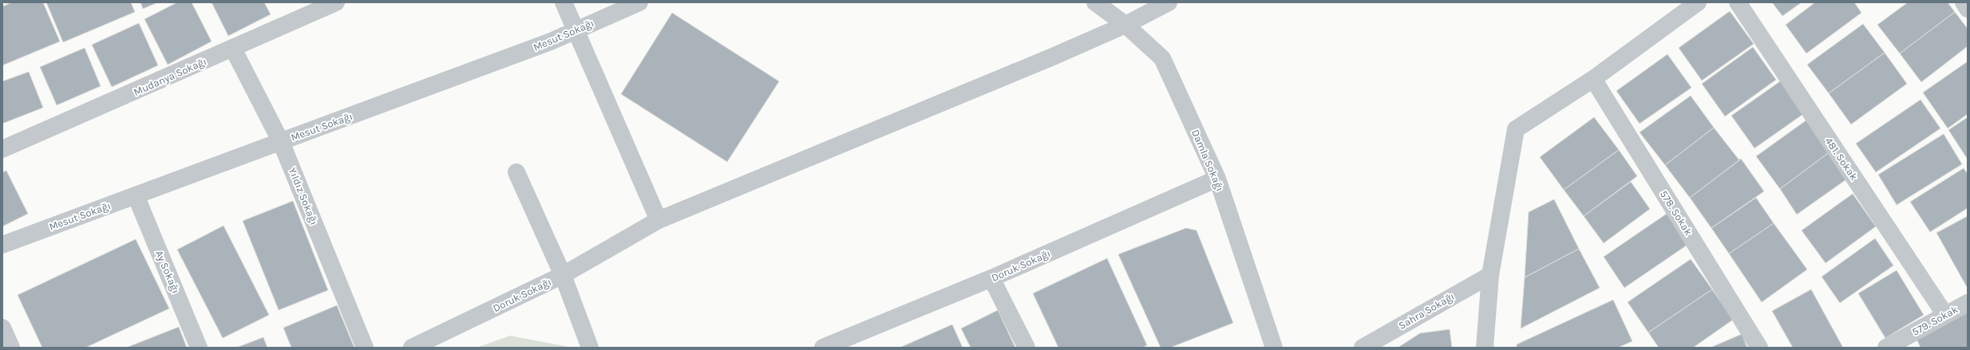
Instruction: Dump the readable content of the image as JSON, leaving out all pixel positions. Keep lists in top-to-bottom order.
{
  "streets": {
    "street": [
      "Mesut Sokağı",
      "Mudanya Sokağı",
      "481. Sokak",
      "Damla Sokağı",
      "Yıldız Sokağı",
      "578. Sokak",
      "Doruk Sokağı",
      "Ay Sokağı",
      "Sahra Sokağı",
      "579. Sokak"
    ]
  },
  "crossings": [
    ["Mesut Sokağı", "Yıldız Sokağı"],
    ["Mesut Sokağı", "Ay Sokağı"],
    ["Mudanya Sokağı", "Yıldız Sokağı"],
    ["481. Sokak", "579. Sokak"],
    ["Damla Sokağı", "Doruk Sokağı"]
  ]
}
